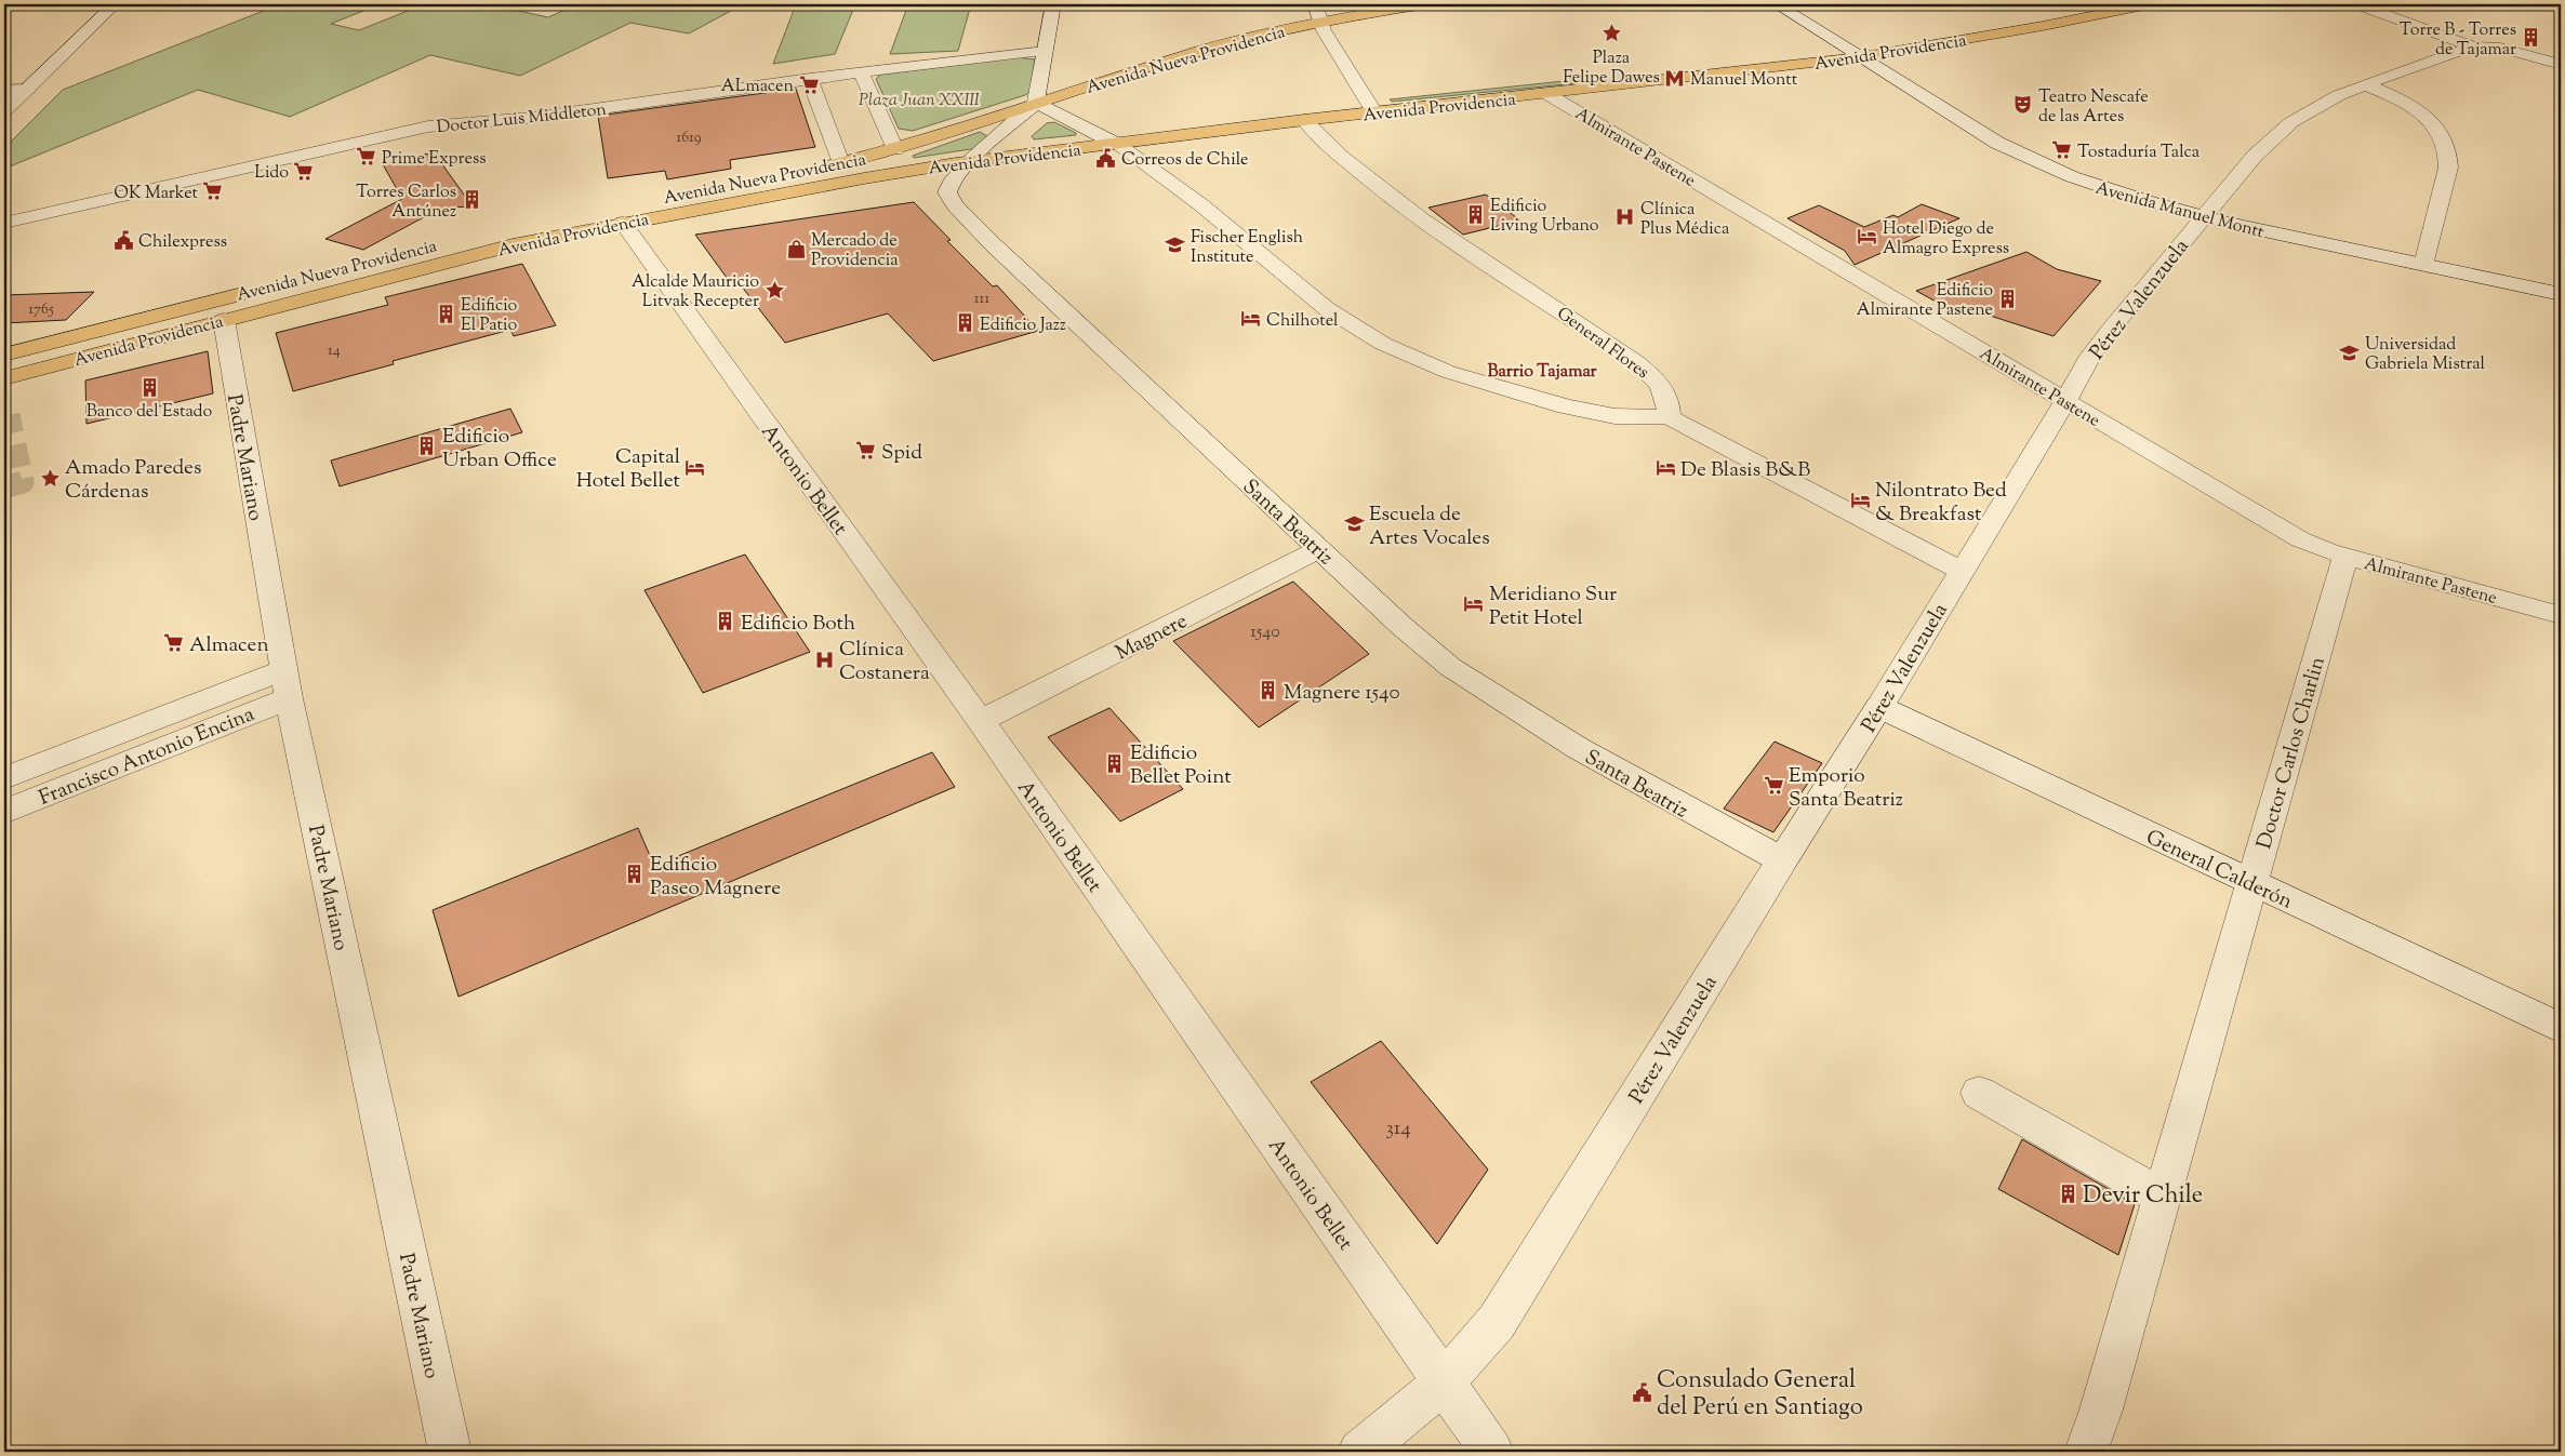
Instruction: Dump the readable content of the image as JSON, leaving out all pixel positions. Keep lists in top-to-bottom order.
{
  "streets": {
    "main road": ["Avenida Providencia", "Avenida Nueva Providencia"],
    "street": [
      "Doctor Luis Middleton",
      "Almirante Pastene",
      "Avenida Manuel Montt",
      "Pérez Valenzuela",
      "General Flores",
      "Padre Mariano",
      "Antonio Bellet",
      "Santa Beatriz",
      "Magnere",
      "Doctor Carlos Charlin",
      "Francisco Antonio Encina",
      "General Calderón"
    ]
  },
  "crossings": [
    ["Avenida Providencia", "Avenida Nueva Providencia"],
    ["Avenida Providencia", "Almirante Pastene"],
    ["Avenida Providencia", "Avenida Manuel Montt"],
    ["Avenida Providencia", "General Flores"],
    ["Avenida Providencia", "Padre Mariano"],
    ["Avenida Providencia", "Antonio Bellet"],
    ["Avenida Providencia", "Santa Beatriz"],
    ["Avenida Nueva Providencia", "Antonio Bellet"],
    ["Avenida Nueva Providencia", "Santa Beatriz"],
    ["Almirante Pastene", "Pérez Valenzuela"],
    ["Almirante Pastene", "Doctor Carlos Charlin"],
    ["Avenida Manuel Montt", "Pérez Valenzuela"],
    ["Pérez Valenzuela", "Antonio Bellet"],
    ["Pérez Valenzuela", "Santa Beatriz"],
    ["Pérez Valenzuela", "General Calderón"],
    ["Padre Mariano", "Francisco Antonio Encina"],
    ["Antonio Bellet", "Magnere"],
    ["Santa Beatriz", "Magnere"],
    ["Doctor Carlos Charlin", "General Calderón"]
  ],
  "districts": ["Barrio Tajamar"],
  "parks": ["Plaza Juan XXIII"],
  "places": {
    "place": ["Plaza Felipe Dawes", "Alcalde Mauricio Litvak Recepter", "Amado Paredes Cárdenas"],
    "building": [
      "Torre B - Torres de Tajamar",
      "Torres Carlos Antúnez",
      "Edificio Living Urbano",
      "Edificio Almirante Pastene",
      "Edificio El Patio",
      "Edificio Jazz",
      "Banco del Estado",
      "Edificio Urban Office",
      "Edificio Both",
      "Magnere 1540",
      "Edificio Bellet Point",
      "Edificio Paseo Magnere",
      "Devir Chile"
    ],
    "metro station": ["Manuel Montt"],
    "supermarket": [
      "ALmacen",
      "Tostaduría Talca",
      "Prime Express",
      "Lido",
      "OK Market",
      "Spid",
      "Almacen",
      "Emporio Santa Beatriz"
    ],
    "theatre": ["Teatro Nescafe de las Artes"],
    "public building": ["Correos de Chile", "Chilexpress", "Consulado General del Perú en Santiago"],
    "hospital": ["Clínica Plus Médica", "Clínica Costanera"],
    "hotel": [
      "Hotel Diego de Almagro Express",
      "Chilhotel",
      "Capital Hotel Bellet",
      "De Blasis B&B",
      "Nilontrato Bed & Breakfast",
      "Meridiano Sur Petit Hotel"
    ],
    "school or university": ["Fischer English Institute", "Universidad Gabriela Mistral", "Escuela de Artes Vocales"],
    "shop": ["Mercado de Providencia"]
  },
  "house_numbers": [
    "1619",
    "111",
    "1765",
    "14",
    "1540",
    "314"
  ]
}
